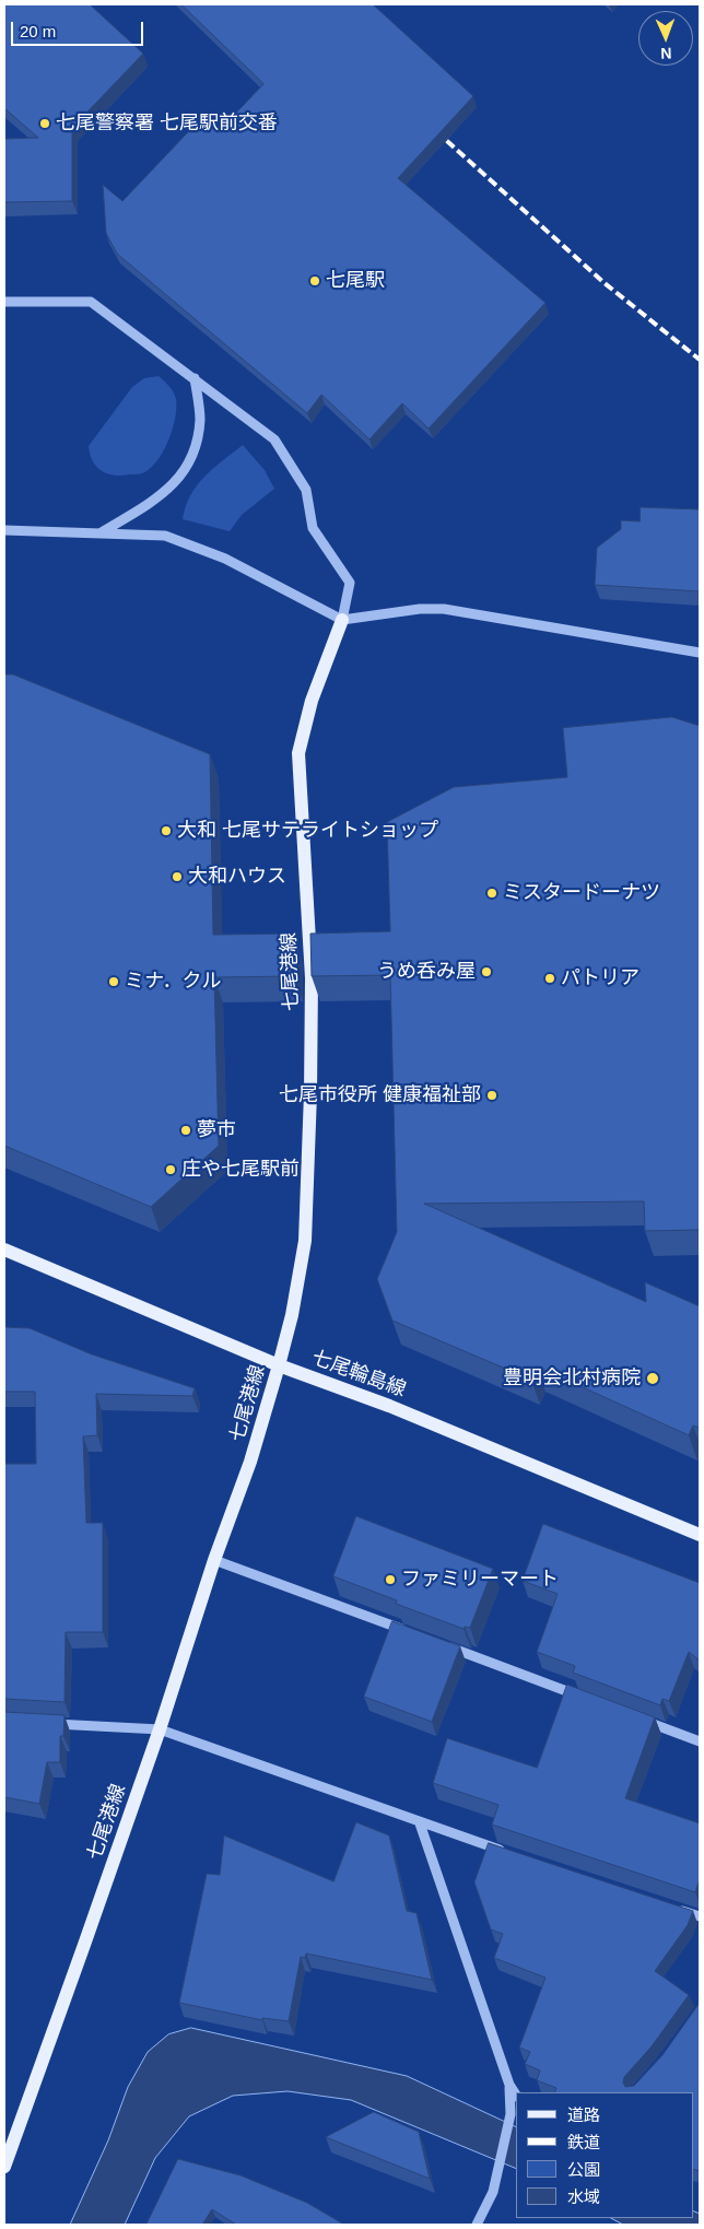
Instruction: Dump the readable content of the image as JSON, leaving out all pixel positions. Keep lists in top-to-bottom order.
{
  "streets": {
    "main road": ["七尾港線", "七尾輪島線"]
  },
  "crossings": [
    ["七尾港線", "七尾輪島線"]
  ],
  "places": [
    "七尾警察署 七尾駅前交番",
    "七尾駅",
    "大和 七尾サテライトショップ",
    "大和ハウス",
    "ミスタードーナツ",
    "うめ呑み屋",
    "パトリア",
    "ミナ．クル",
    "七尾市役所 健康福祉部",
    "夢市",
    "庄や七尾駅前",
    "豊明会北村病院",
    "ファミリーマート"
  ],
  "legend": [
    "道路",
    "鉄道",
    "公園",
    "水域"
  ],
  "scale_bar": "20 m",
  "north": "bottom"
}
